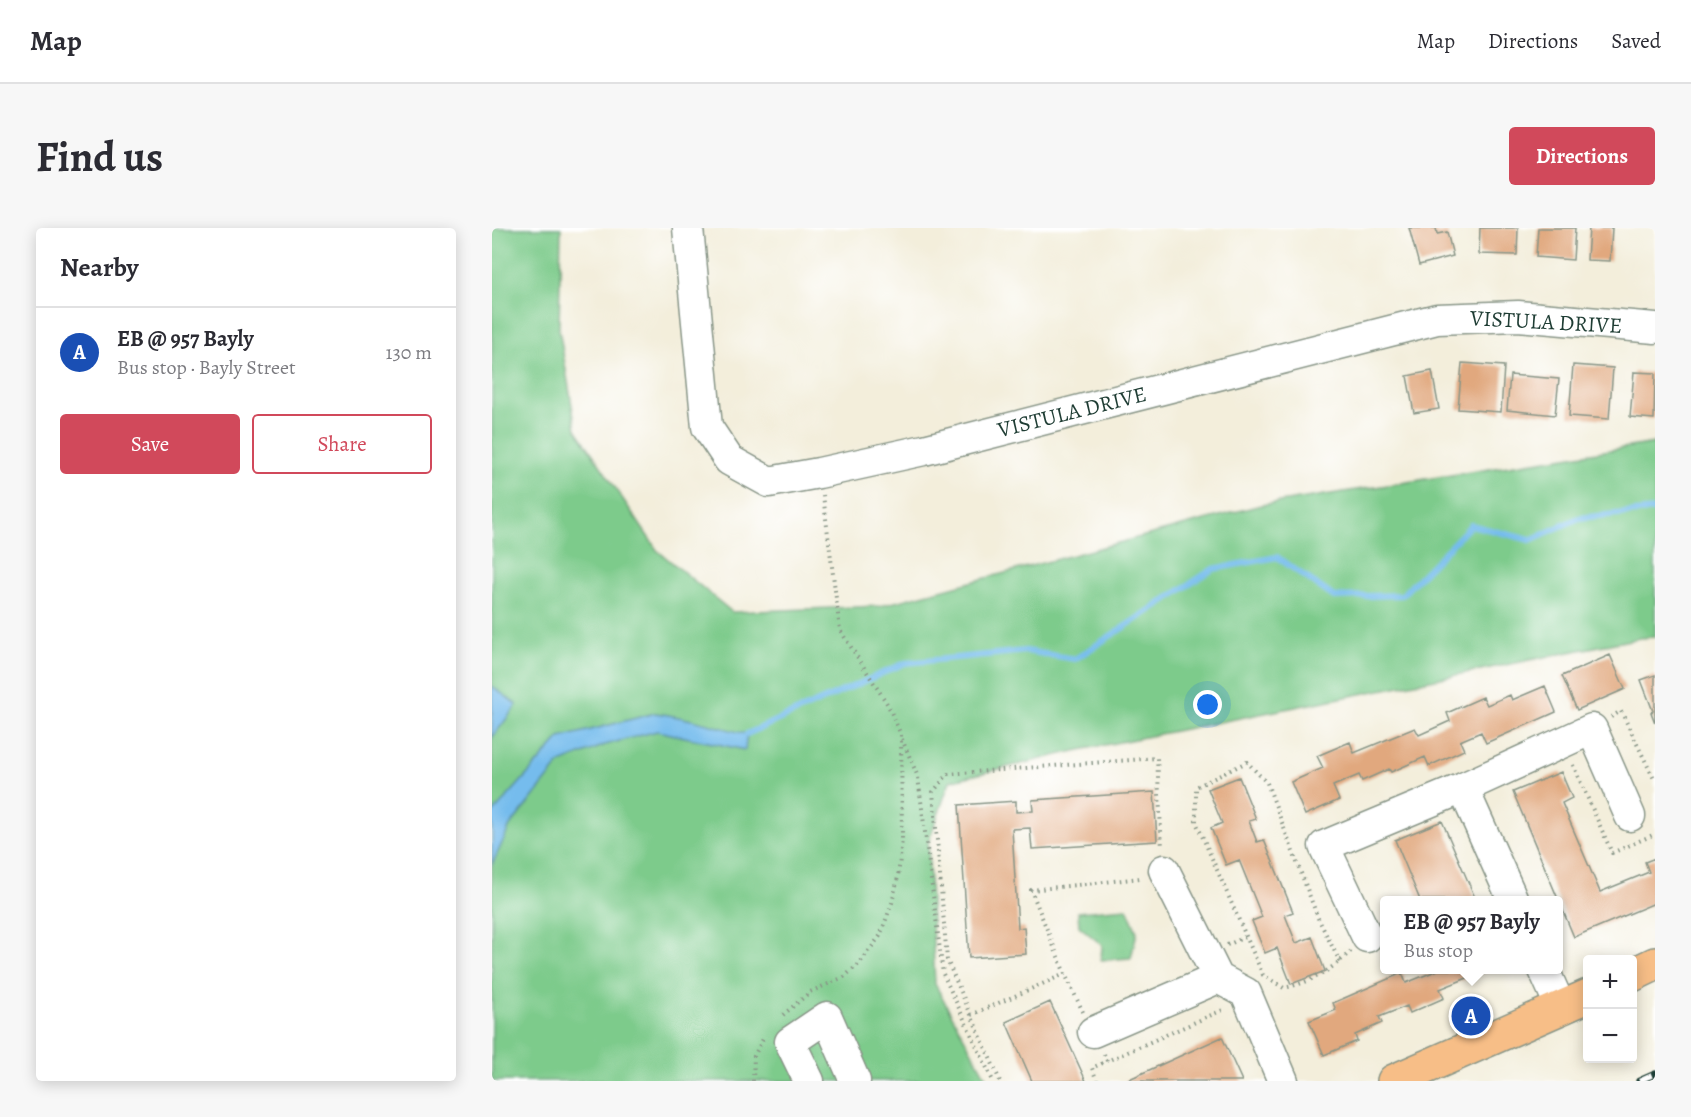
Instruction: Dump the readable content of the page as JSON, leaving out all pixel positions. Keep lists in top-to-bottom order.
{
  "streets": {
    "street": ["VISTULA DRIVE"]
  },
  "page": {
    "header": "Map",
    "nav": ["Map", "Directions", "Saved"],
    "buttons": [
      "Directions",
      ["Save", "Share"]
    ],
    "title": "Find us",
    "heading": "Nearby",
    "list": [
      {
        "mark": "A",
        "name": "EB @ 957 Bayly",
        "note": "Bus stop · Bayly Street",
        "value": "130 m"
      }
    ],
    "popup": ["EB @ 957 Bayly", "Bus stop"],
    "map_buttons": ["+", "−"],
    "pins": "A"
  }
}
